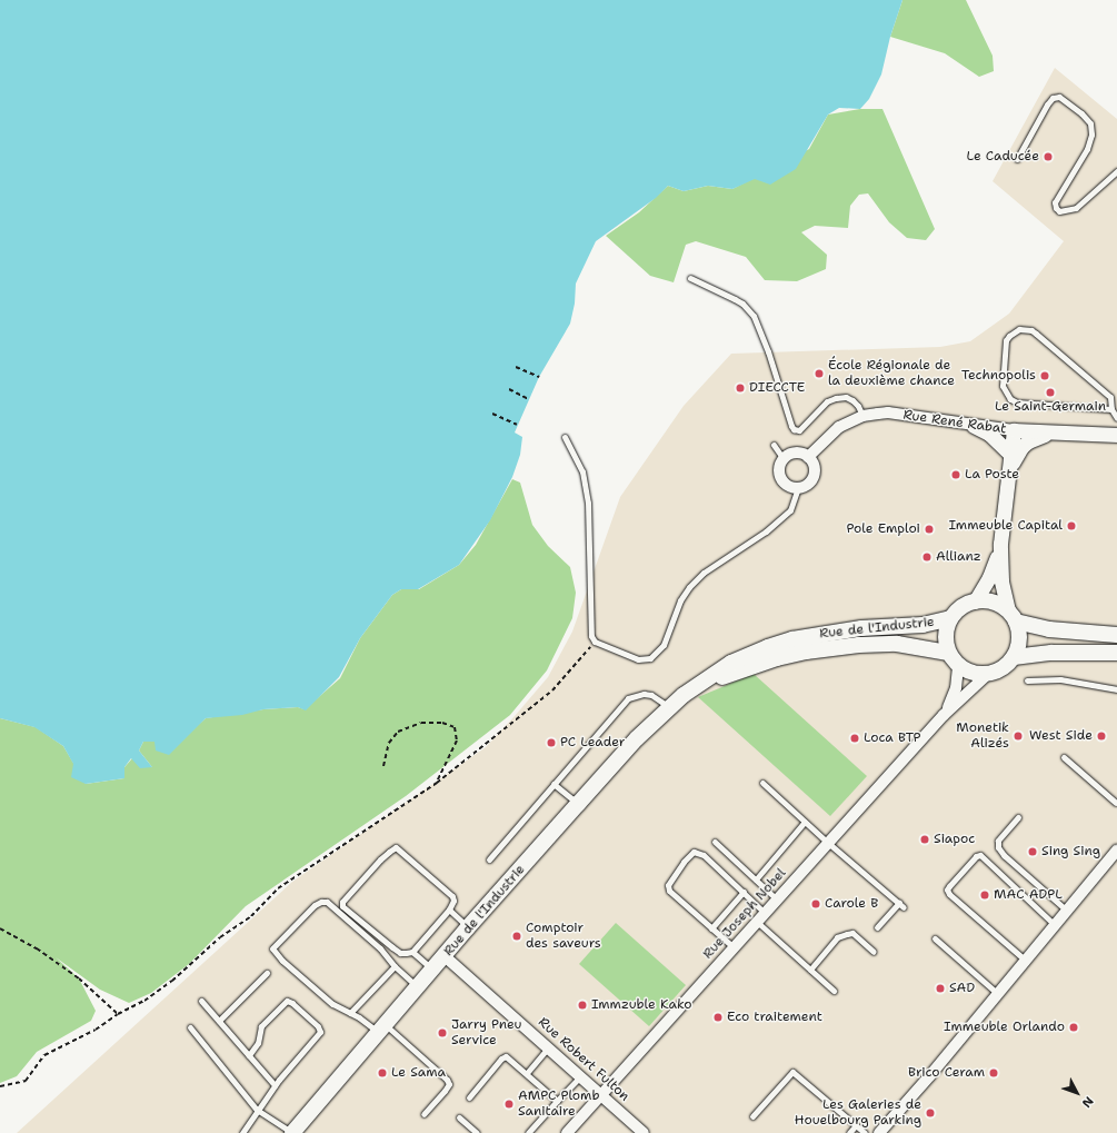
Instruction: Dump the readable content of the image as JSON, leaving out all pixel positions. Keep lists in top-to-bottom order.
{
  "streets": {
    "main road": ["Rue de l'Industrie"],
    "street": ["Rue René Rabat", "Rue Joseph Nobel", "Rue Robert Fulton"]
  },
  "crossings": [
    ["Rue de l'Industrie", "Rue Joseph Nobel"],
    ["Rue de l'Industrie", "Rue Robert Fulton"],
    ["Rue Joseph Nobel", "Rue Robert Fulton"]
  ],
  "places": [
    "Le Caducée",
    "École Régionale de la deuxième chance",
    "Technopolis",
    "DIECCTE",
    "Le Saint-Germain",
    "La Poste",
    "Immeuble Capital",
    "Pole Emploi",
    "Allianz",
    "Monetik Alizés",
    "West Side",
    "Loca BTP",
    "PC Leader",
    "Siapoc",
    "Sing Sing",
    "MAC ADPL",
    "Carole B",
    "Comptoir des saveurs",
    "SAD",
    "Immzuble Kako",
    "Eco traitement",
    "Immeuble Orlando",
    "Jarry Pneu Service",
    "Le Sama",
    "Brico Ceram",
    "AMPC Plomb Sanitaire",
    "Les Galeries de Houelbourg Parking"
  ],
  "north": "bottom right"
}
